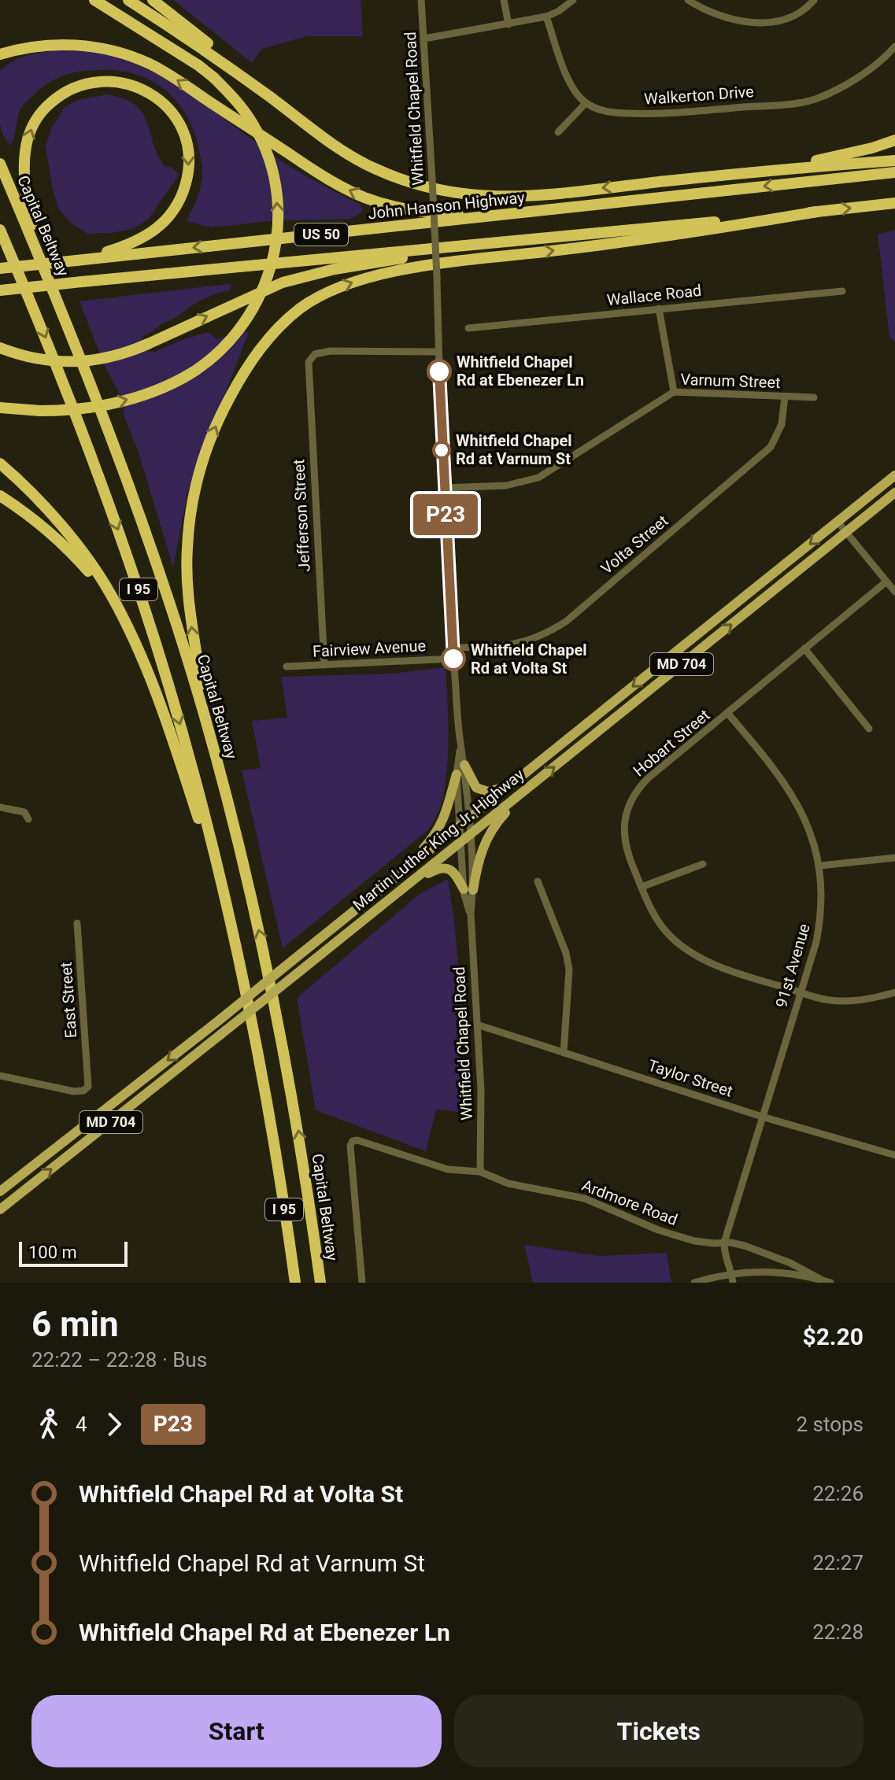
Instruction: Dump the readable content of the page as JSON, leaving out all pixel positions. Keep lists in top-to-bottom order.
{
  "streets": {
    "highway": [
      "John Hanson Highway",
      "Capital Beltway",
      "US 50",
      "I 95"
    ],
    "main road": ["MD 704", "Martin Luther King Jr. Highway"],
    "street": [
      "Walkerton Drive",
      "Whitfield Chapel Road",
      "Wallace Road",
      "Varnum Street",
      "Jefferson Street",
      "Volta Street",
      "Fairview Avenue",
      "Hobart Street",
      "91st Avenue",
      "East Street",
      "Taylor Street",
      "Ardmore Road"
    ]
  },
  "crossings": [
    ["Whitfield Chapel Road", "Varnum Street"],
    ["Whitfield Chapel Road", "Jefferson Street"],
    ["Whitfield Chapel Road", "Volta Street"],
    ["Whitfield Chapel Road", "Fairview Avenue"],
    ["Whitfield Chapel Road", "Martin Luther King Jr. Highway"],
    ["Whitfield Chapel Road", "Taylor Street"],
    ["Whitfield Chapel Road", "Ardmore Road"],
    ["Varnum Street", "Volta Street"],
    ["Jefferson Street", "Fairview Avenue"],
    ["Hobart Street", "91st Avenue"],
    ["91st Avenue", "Taylor Street"],
    ["91st Avenue", "Ardmore Road"]
  ],
  "places": ["Whitfield Chapel Rd at Ebenezer Ln", "Whitfield Chapel Rd at Varnum St", "Whitfield Chapel Rd at Volta St"],
  "lines": ["bus line P23"],
  "scale_bar": "100 m",
  "page": {
    "on_map": "P23",
    "scale": "100 m",
    "heading": ["6 min", "22:22 – 22:28 · Bus", "$2.20"],
    "legs": ["4", "P23", "2 stops"],
    "list": [
      {
        "name": "Whitfield Chapel Rd at Volta St",
        "value": "22:26"
      },
      {
        "name": "Whitfield Chapel Rd at Varnum St",
        "value": "22:27"
      },
      {
        "name": "Whitfield Chapel Rd at Ebenezer Ln",
        "value": "22:28"
      }
    ],
    "buttons": ["Start", "Tickets"]
  }
}
